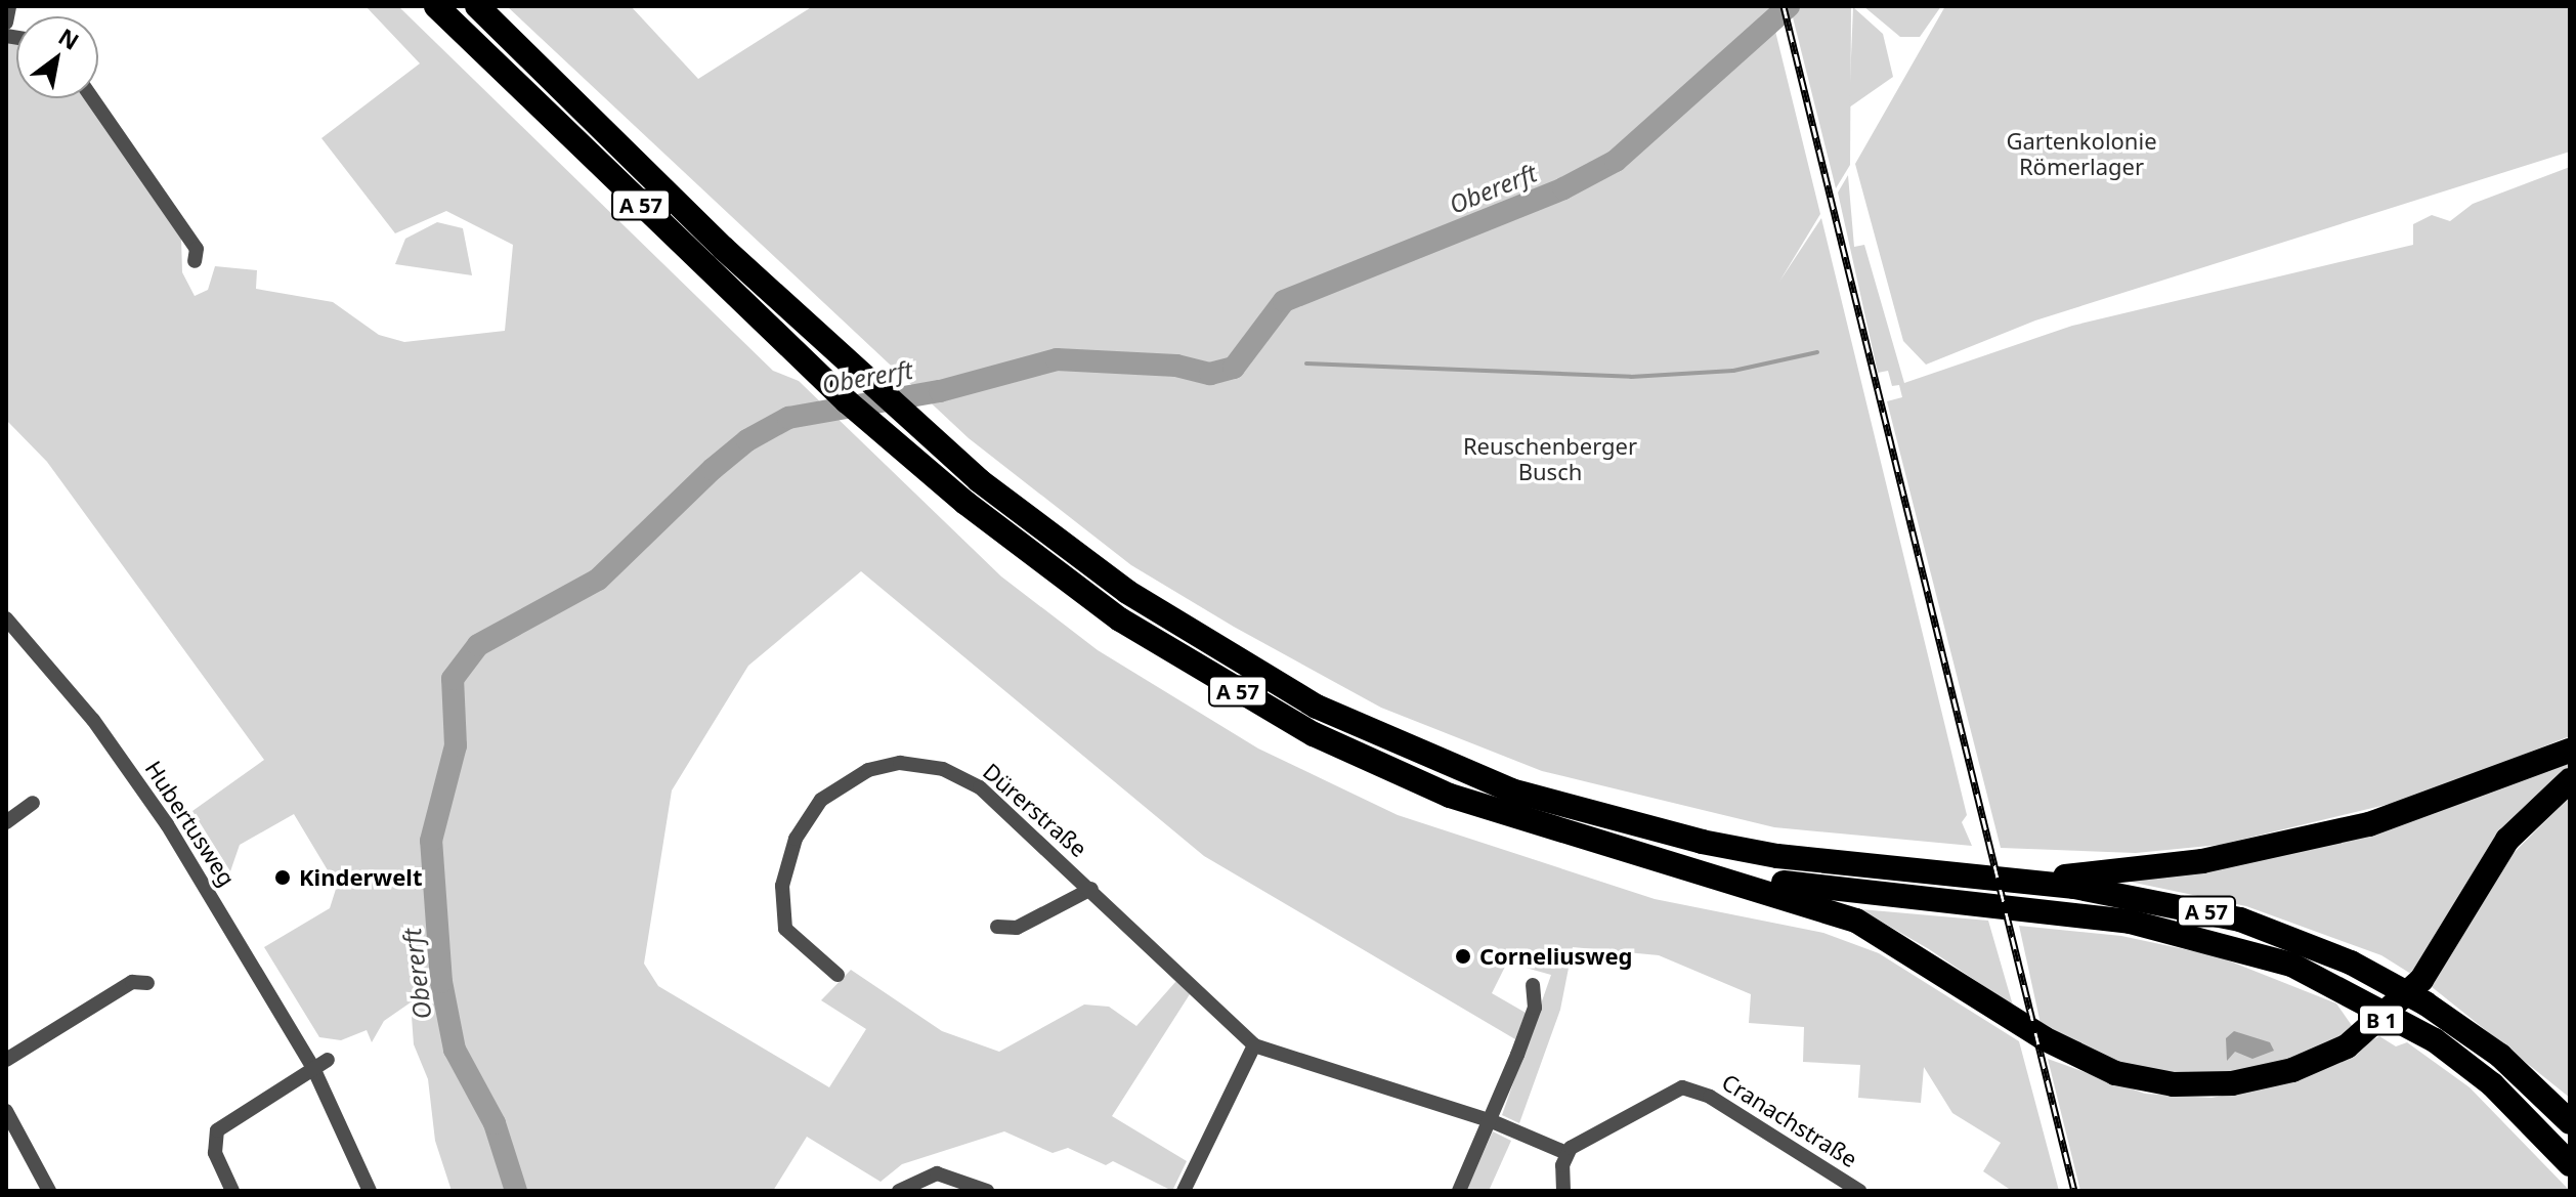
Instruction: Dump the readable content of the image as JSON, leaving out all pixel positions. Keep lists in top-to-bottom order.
{
  "streets": {
    "highway": ["A 57", "B 1"],
    "street": ["Dürerstraße", "Hubertusweg", "Cranachstraße"]
  },
  "crossings": [
    ["A 57", "B 1"]
  ],
  "water": ["Obererft"],
  "parks": ["Gartenkolonie Römerlager", "Reuschenberger Busch"],
  "places": ["Kinderwelt", "Corneliusweg"],
  "north": "top right"
}
